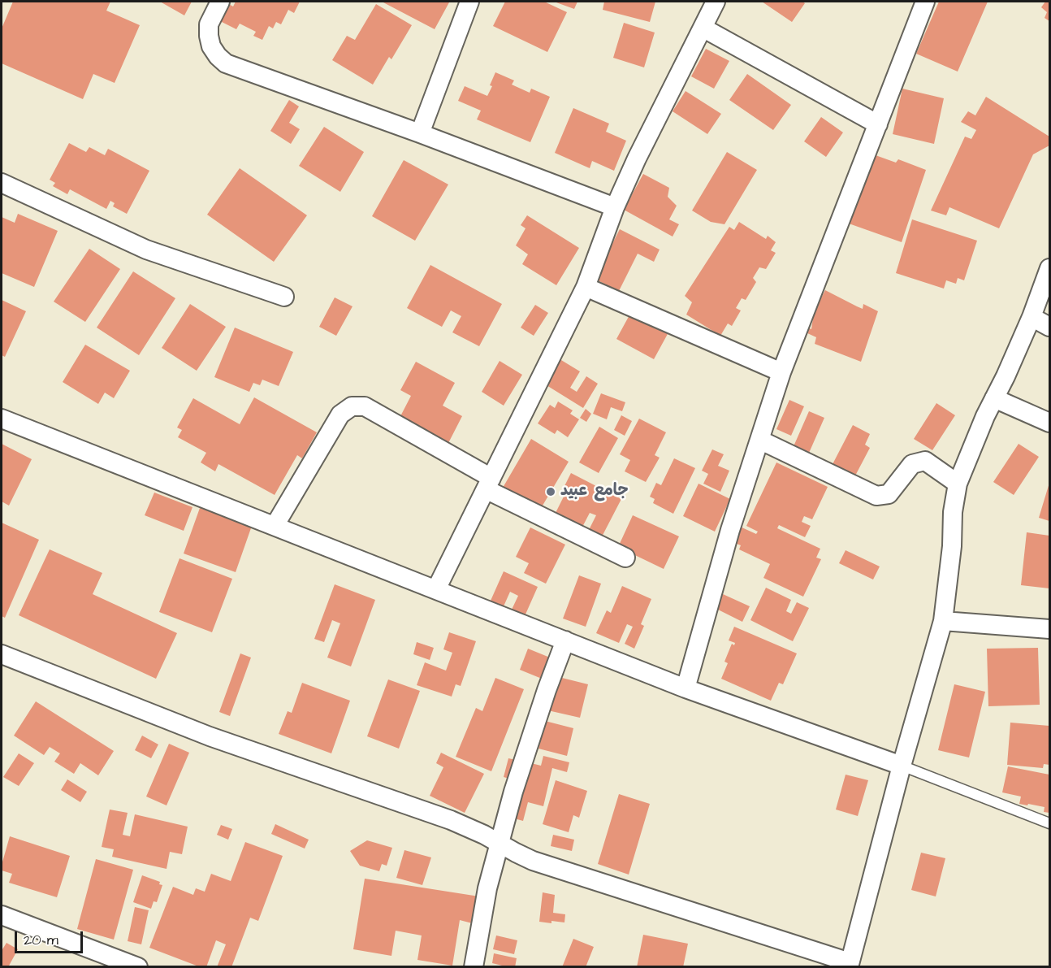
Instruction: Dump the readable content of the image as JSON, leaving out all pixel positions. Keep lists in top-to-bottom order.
{
  "places": ["جامع عبيد"],
  "scale_bar": "20 m"
}
